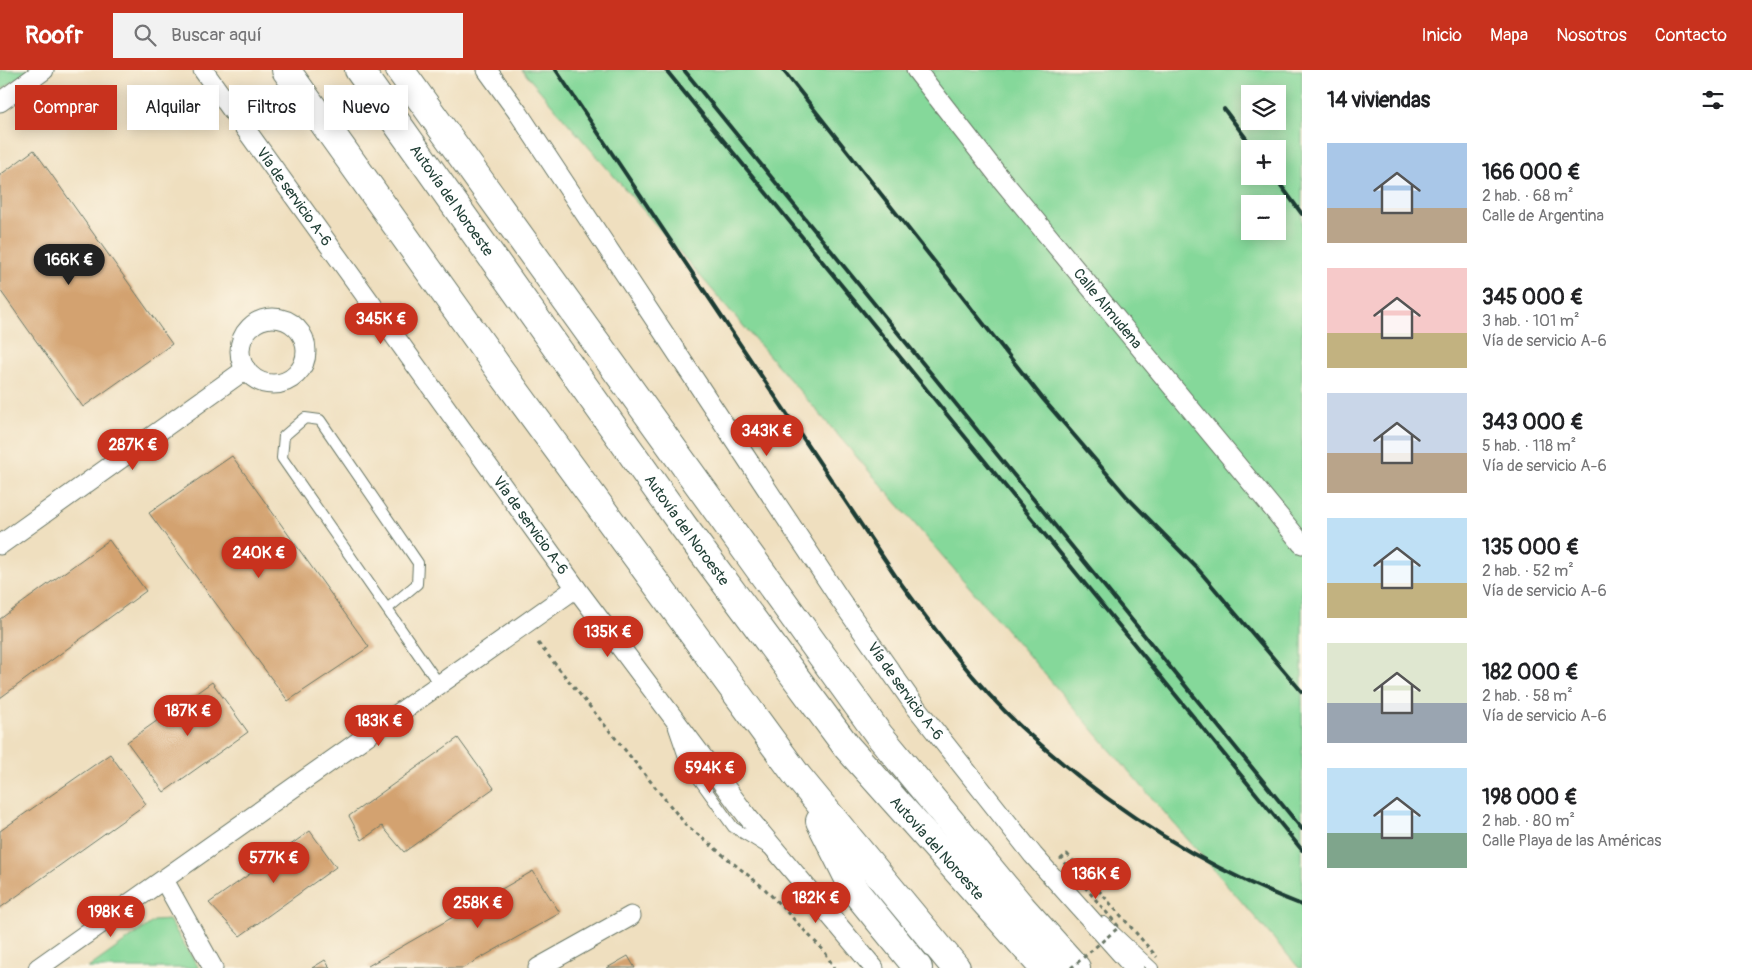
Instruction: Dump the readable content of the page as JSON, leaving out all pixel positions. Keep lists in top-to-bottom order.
{
  "streets": {
    "highway": ["Autovía del Noroeste"],
    "street": ["Vía de servicio A-6", "Calle Almudena"]
  },
  "page": {
    "header": "Roofr",
    "search": "Buscar aquí",
    "nav": [
      "Inicio",
      "Mapa",
      "Nosotros",
      "Contacto"
    ],
    "heading": "14 viviendas",
    "map_buttons": ["+", "−"],
    "chip": [
      "Comprar",
      "Alquilar",
      "Filtros",
      "Nuevo"
    ],
    "list": [
      {
        "name": "166 000 €",
        "note": "2 hab. · 68 m² · Calle de Argentina"
      },
      {
        "name": "345 000 €",
        "note": "3 hab. · 101 m² · Vía de servicio A-6"
      },
      {
        "name": "343 000 €",
        "note": "5 hab. · 118 m² · Vía de servicio A-6"
      },
      {
        "name": "135 000 €",
        "note": "2 hab. · 52 m² · Vía de servicio A-6"
      },
      {
        "name": "182 000 €",
        "note": "2 hab. · 58 m² · Vía de servicio A-6"
      },
      {
        "name": "198 000 €",
        "note": "2 hab. · 80 m² · Calle Playa de las Américas"
      }
    ],
    "price": [
      "166K €",
      "345K €",
      "343K €",
      "287K €",
      "240K €",
      "135K €",
      "187K €",
      "183K €",
      "594K €",
      "577K €",
      "136K €",
      "182K €",
      "258K €",
      "198K €"
    ]
  }
}
